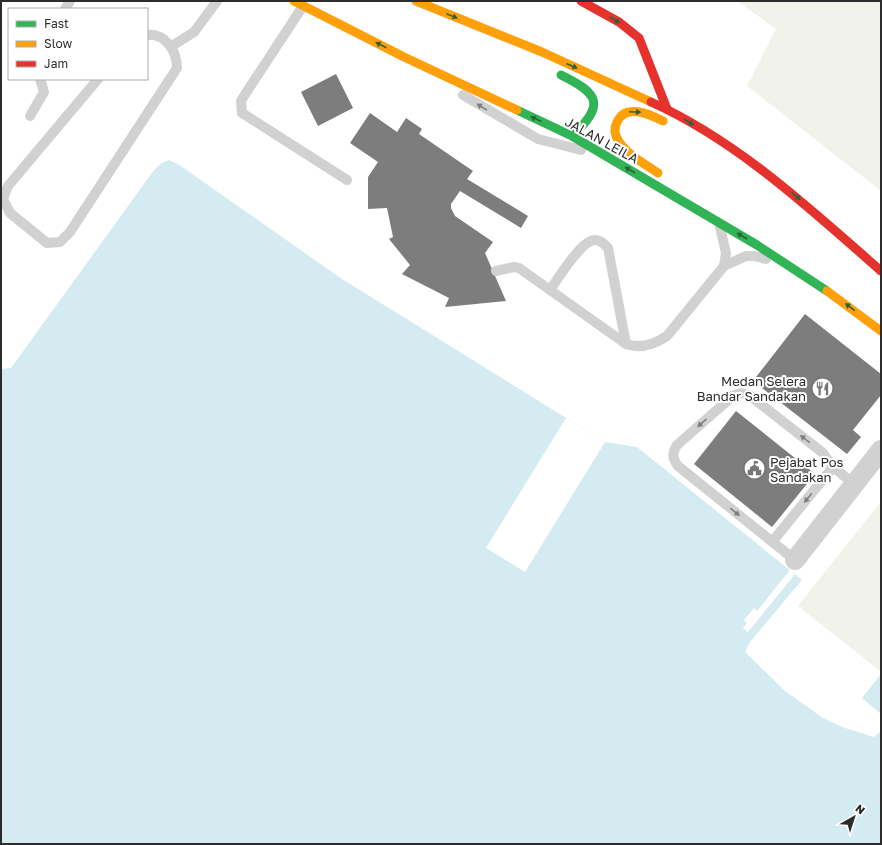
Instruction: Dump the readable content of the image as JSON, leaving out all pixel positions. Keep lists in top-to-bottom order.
{
  "streets": {
    "main road": ["JALAN LEILA"]
  },
  "places": {
    "restaurant": ["Medan Selera Bandar Sandakan"],
    "public building": ["Pejabat Pos Sandakan"]
  },
  "legend": ["Fast", "Slow", "Jam"],
  "north": "top right"
}
